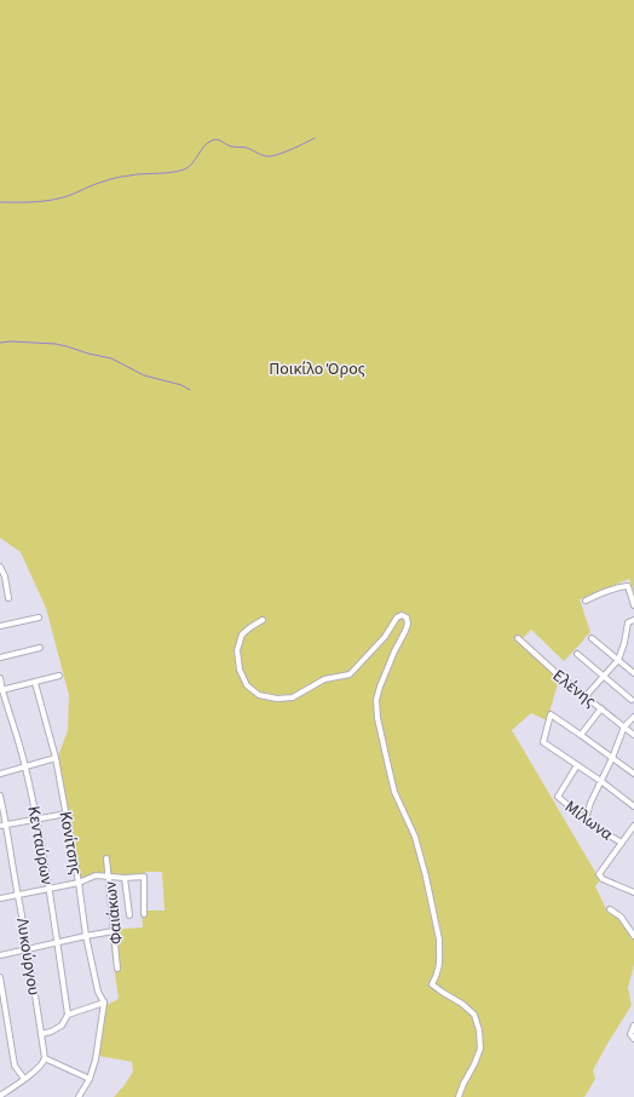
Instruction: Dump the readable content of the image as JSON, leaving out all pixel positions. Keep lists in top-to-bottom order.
{
  "streets": {
    "street": [
      "Ελένης",
      "Μίλωνα",
      "Κονίτσης",
      "Κενταύρων",
      "Φαιάκων",
      "Λυκούργου"
    ]
  },
  "parks": ["Ποικίλο Όρος"]
}
